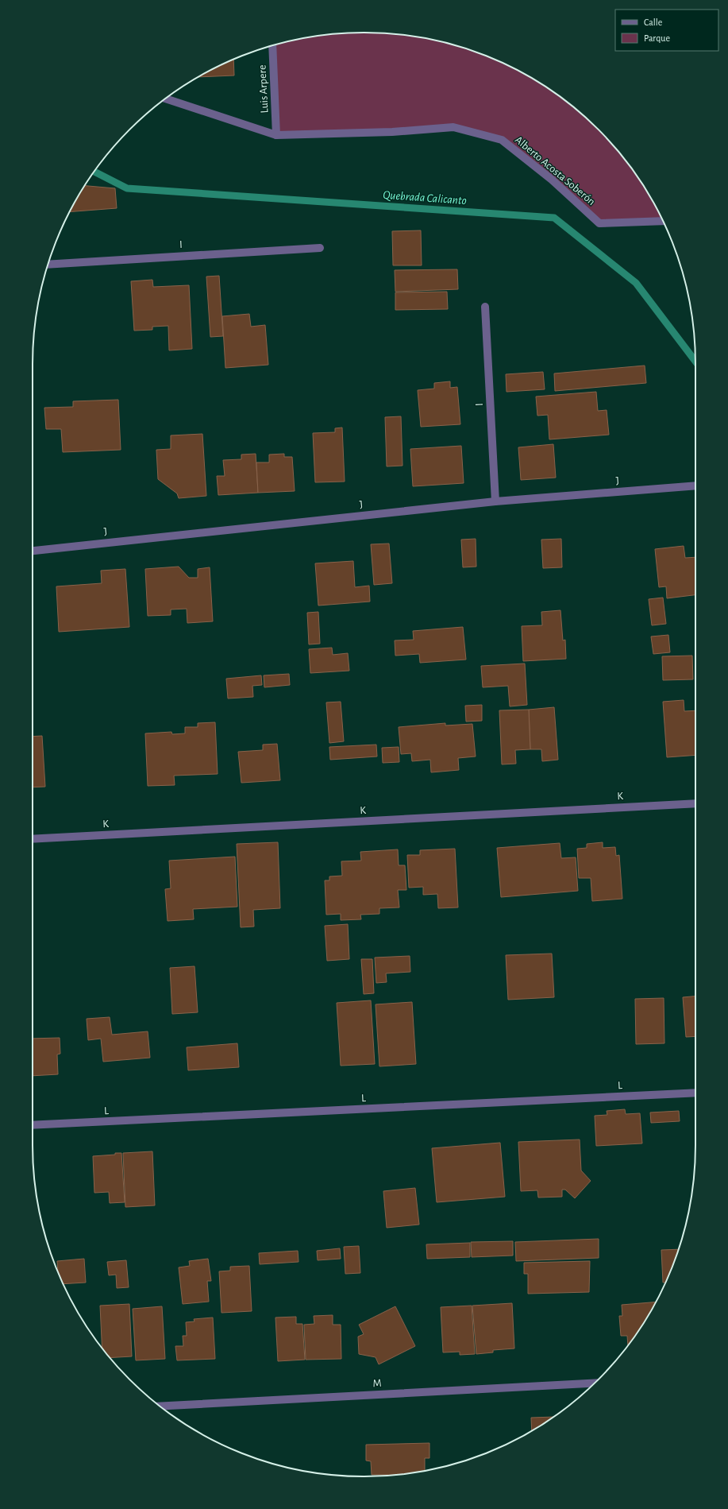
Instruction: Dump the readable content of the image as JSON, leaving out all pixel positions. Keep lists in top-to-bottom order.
{
  "streets": {
    "street": [
      "Luis Arpere",
      "Alberto Acosta Soberón",
      "I",
      "J",
      "K",
      "L",
      "M"
    ]
  },
  "crossings": [
    ["Luis Arpere", "Alberto Acosta Soberón"],
    ["I", "J"]
  ],
  "water": ["Quebrada Calicanto"],
  "legend": ["Calle", "Parque"]
}
